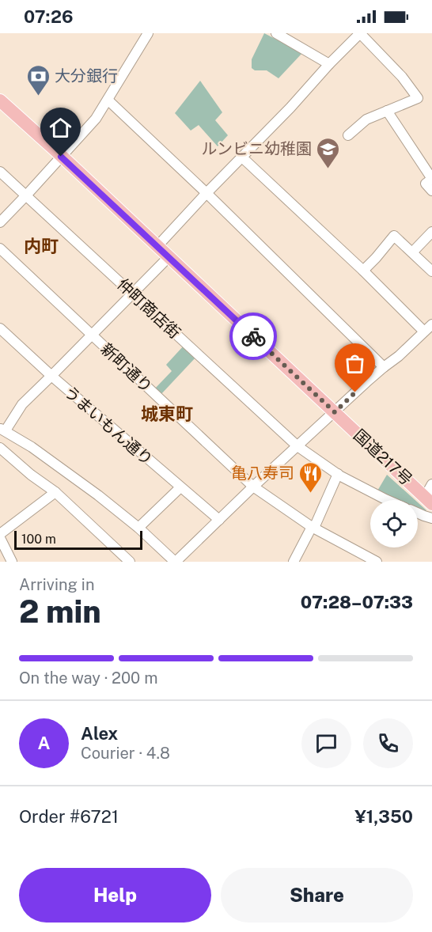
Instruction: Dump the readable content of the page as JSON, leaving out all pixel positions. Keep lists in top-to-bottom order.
{
  "streets": {
    "highway": ["国道217号"],
    "street": ["仲町商店街", "新町通り", "うまいもん通り"]
  },
  "districts": ["内町", "城東町"],
  "places": {
    "bank": ["大分銀行"],
    "school or university": ["ルンビニ幼稚園"],
    "restaurant": ["亀八寿司"]
  },
  "scale_bar": "100 m",
  "page": {
    "status": "07:26",
    "scale": "100 m",
    "heading": ["2 min", "Arriving in", "07:28–07:33"],
    "panel": [
      "Alex",
      "Courier · 4.8",
      "Order #6721",
      "¥1,350"
    ],
    "bar": "On the way · 200 m",
    "round": "A",
    "buttons": ["Help", "Share"]
  }
}
